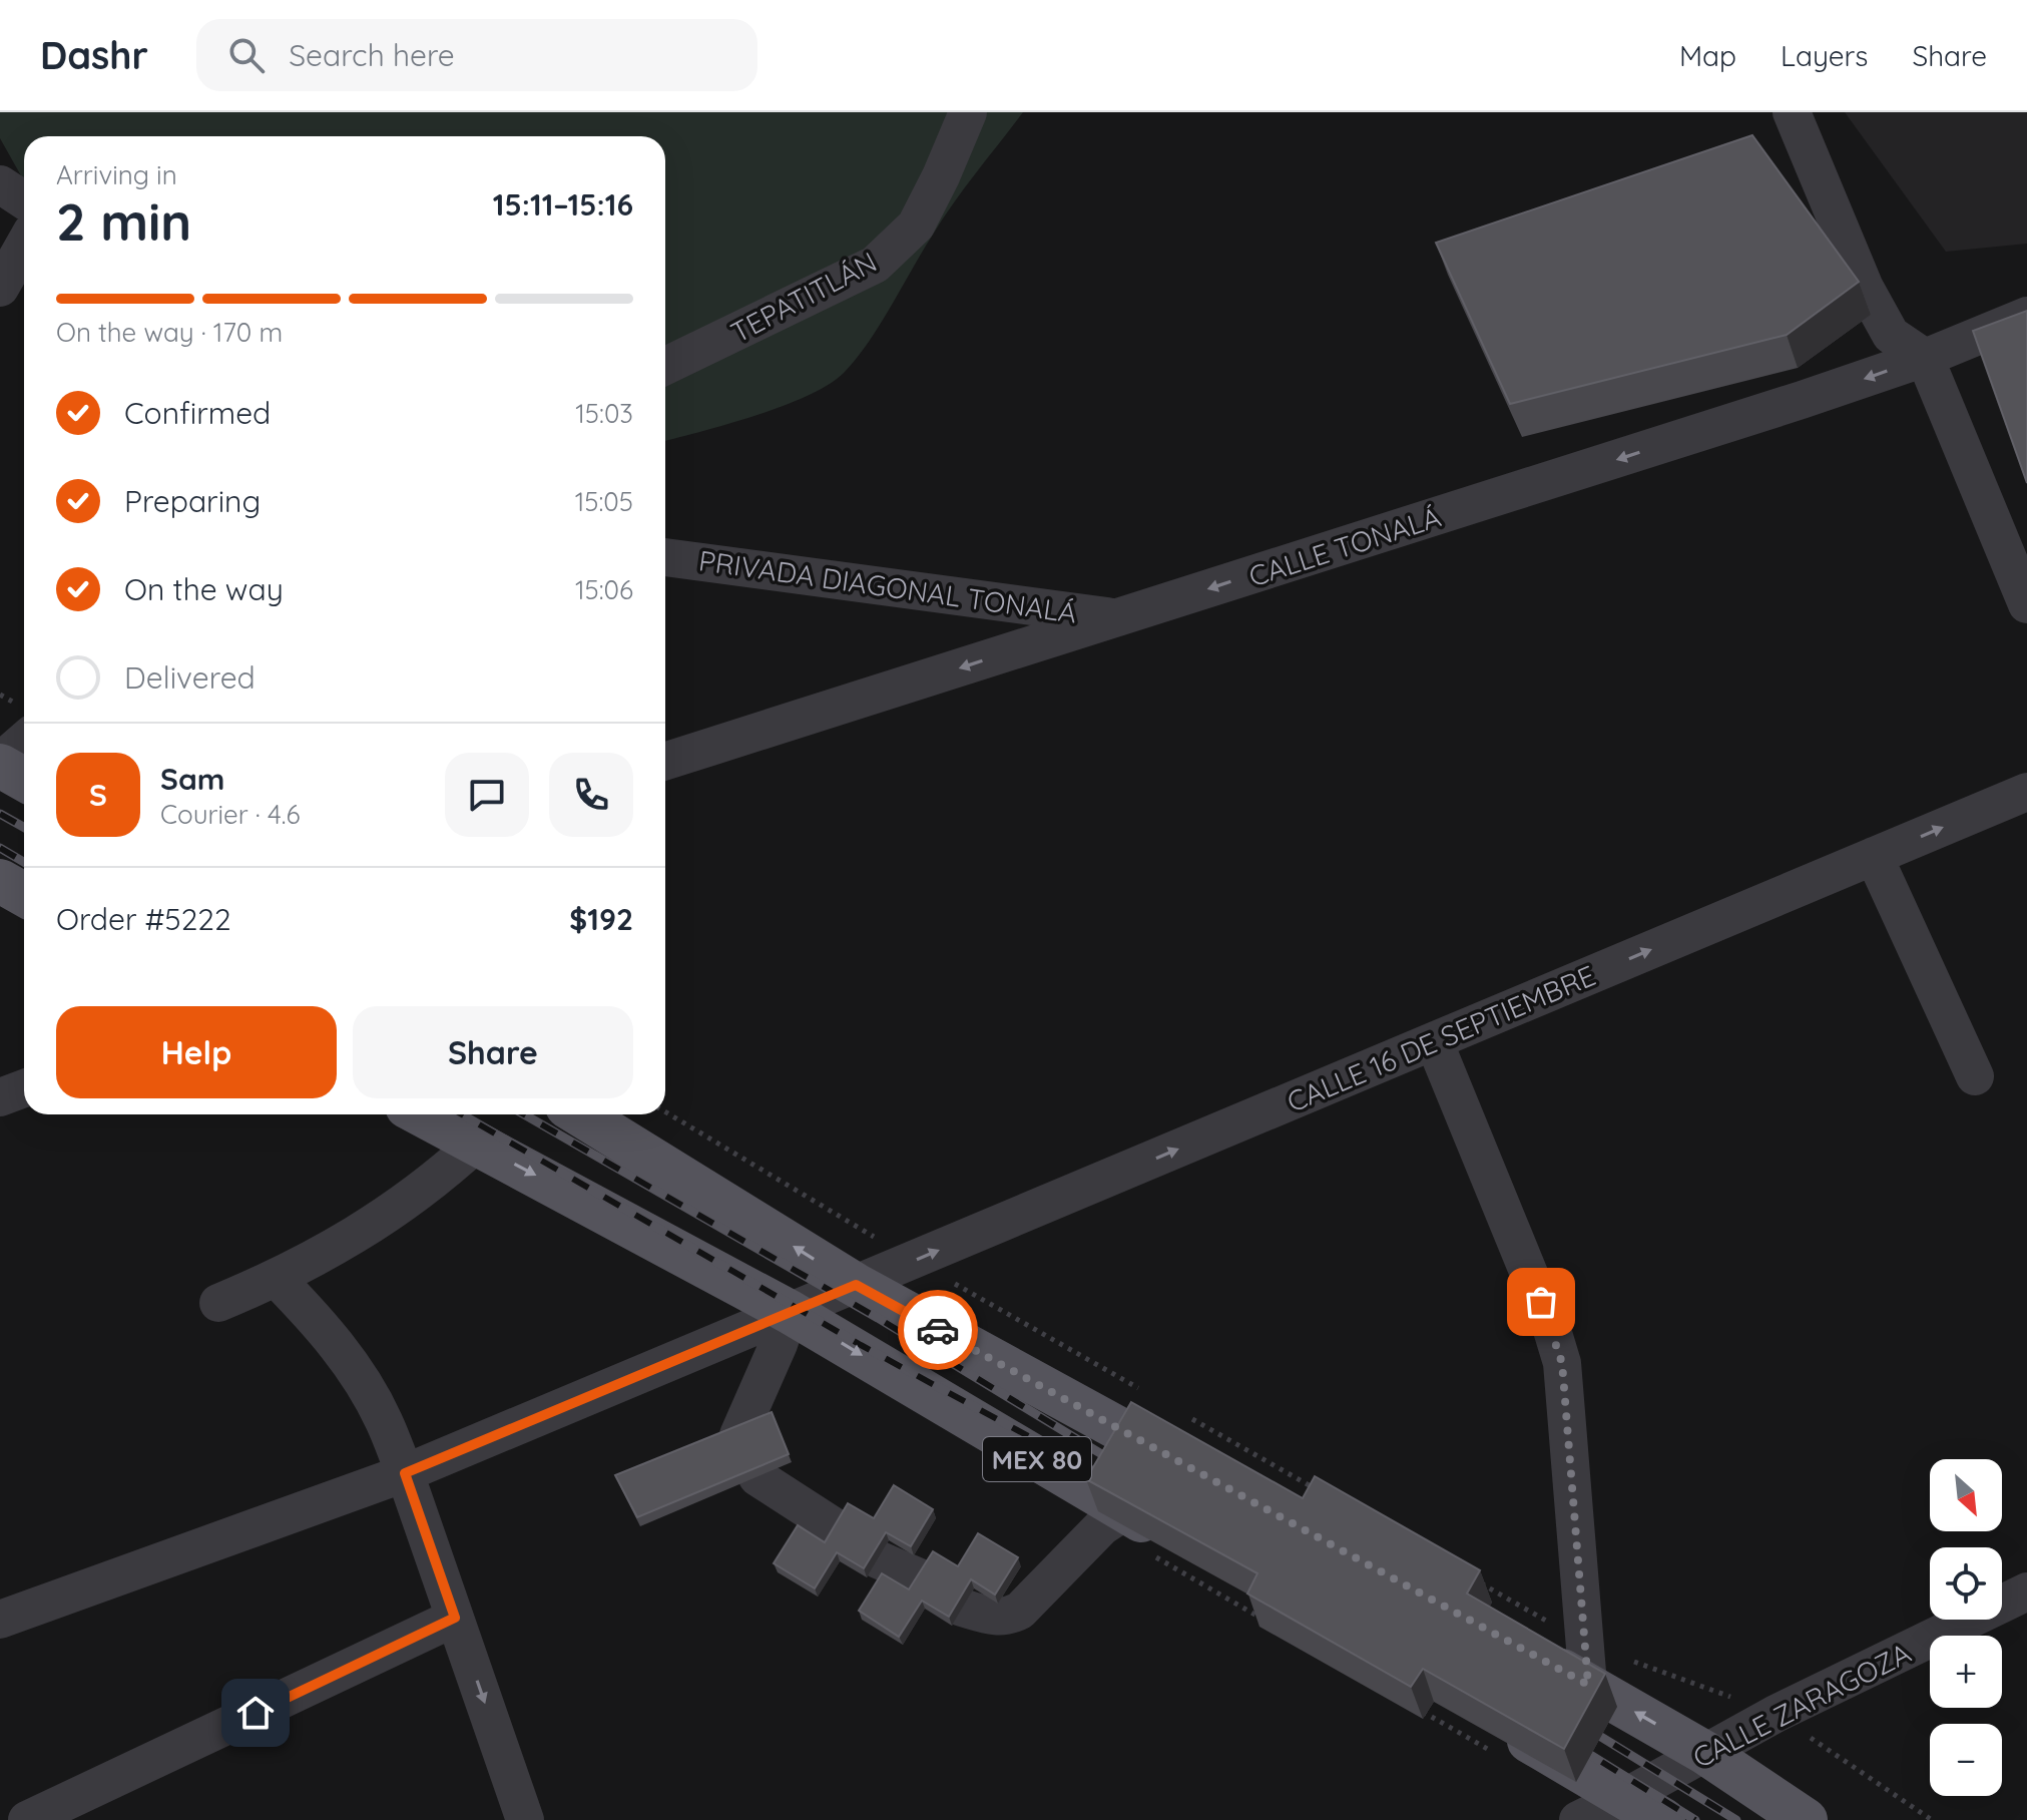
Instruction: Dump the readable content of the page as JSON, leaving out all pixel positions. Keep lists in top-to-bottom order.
{
  "streets": {
    "main road": ["MEX 80"],
    "street": [
      "TEPATITLÁN",
      "CALLE TONALÁ",
      "PRIVADA DIAGONAL TONALÁ",
      "CALLE 16 DE SEPTIEMBRE",
      "CALLE ZARAGOZA"
    ]
  },
  "crossings": [
    ["CALLE TONALÁ", "PRIVADA DIAGONAL TONALÁ"],
    ["CALLE 16 DE SEPTIEMBRE", "MEX 80"]
  ],
  "one_way": ["CALLE TONALÁ", "CALLE 16 DE SEPTIEMBRE"],
  "north": "bottom right",
  "page": {
    "header": "Dashr",
    "search": "Search here",
    "nav": ["Map", "Layers", "Share"],
    "heading": ["2 min", "Arriving in", "15:11–15:16"],
    "panel": [
      "Sam",
      "Courier · 4.6",
      "Order #5222",
      "$192"
    ],
    "bar": "On the way · 170 m",
    "list": [
      ["Confirmed", "15:03"],
      ["Preparing", "15:05"],
      ["On the way", "15:06"],
      "Delivered"
    ],
    "round": "S",
    "buttons": ["Help", "Share"],
    "map_buttons": ["+", "−"]
  }
}
